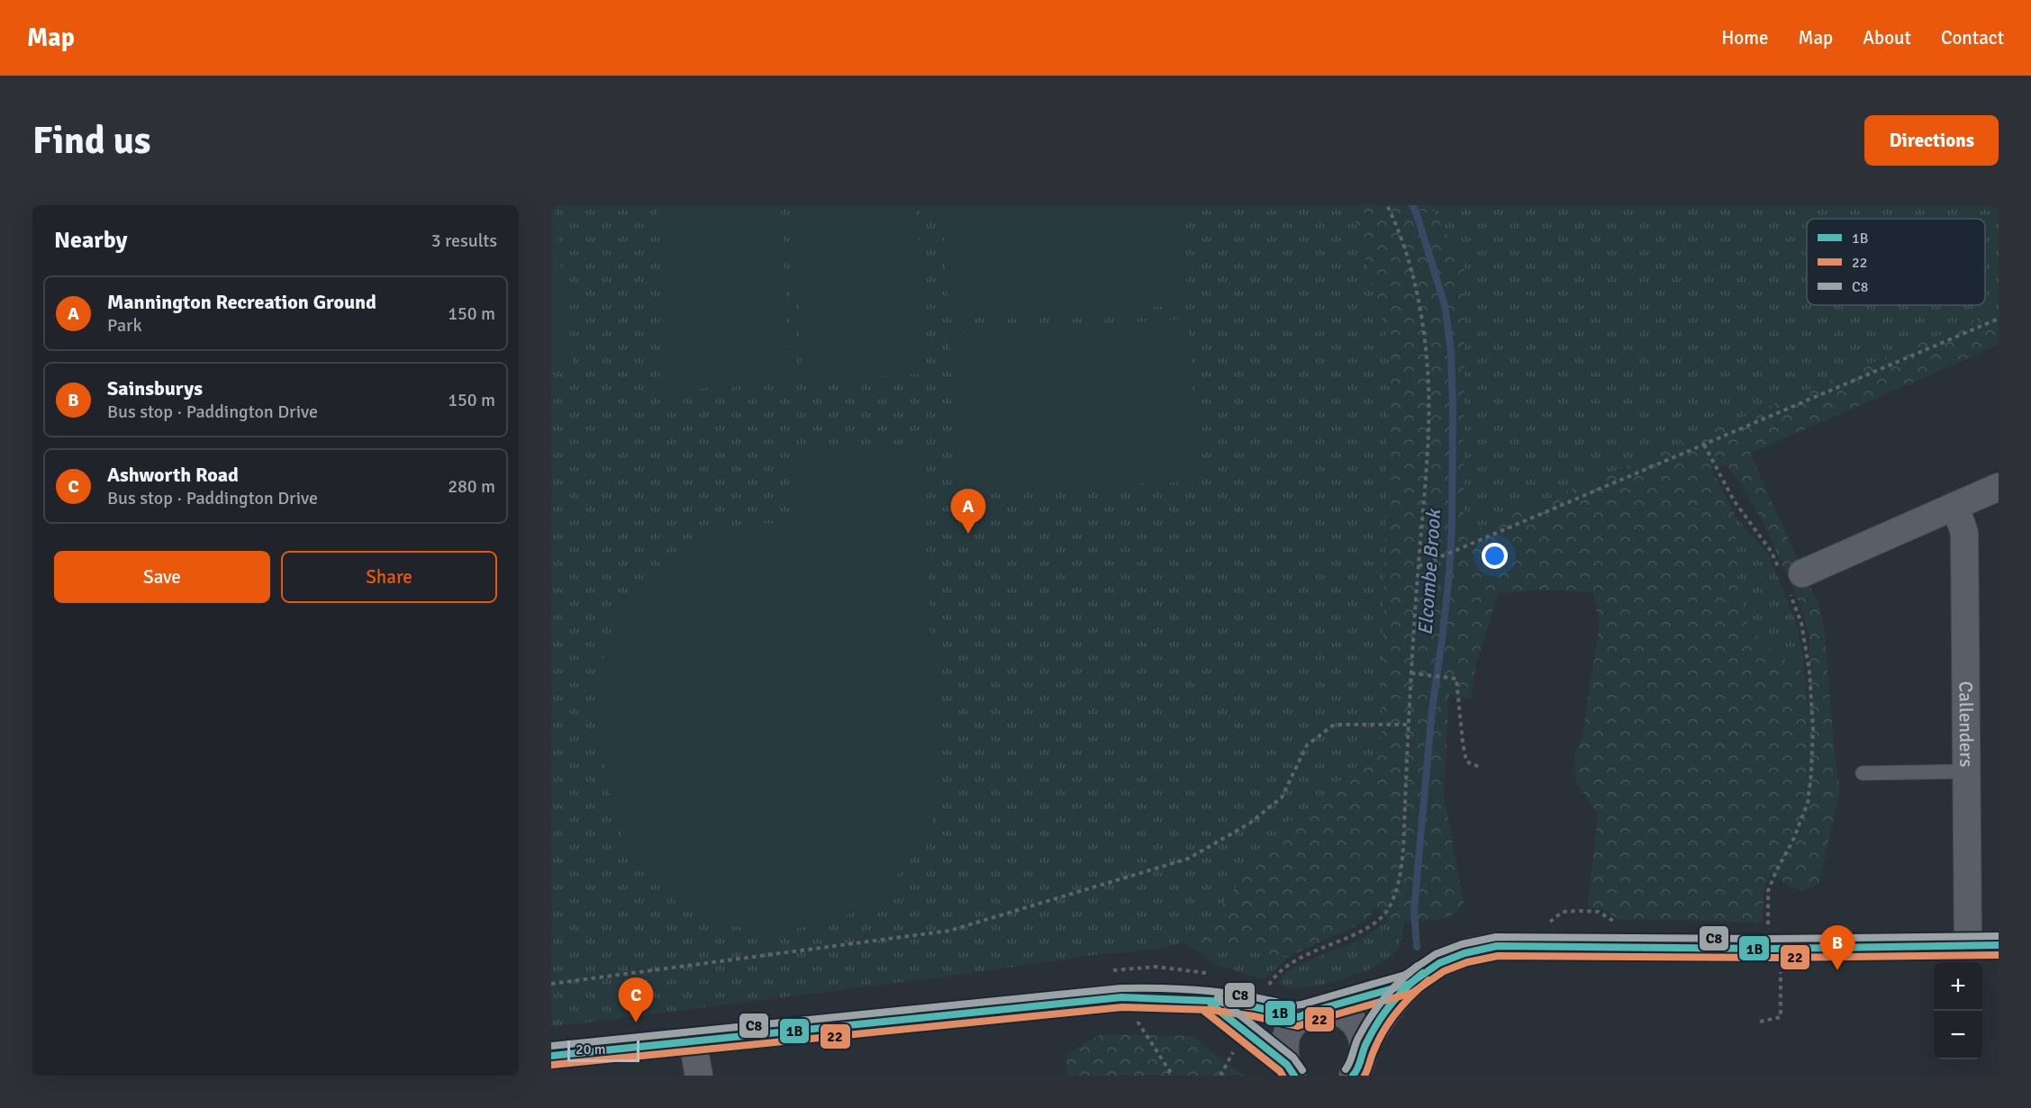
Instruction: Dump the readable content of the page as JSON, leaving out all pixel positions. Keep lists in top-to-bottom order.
{
  "streets": {
    "street": ["Callenders"]
  },
  "water": ["Elcombe Brook"],
  "lines": ["transit line C8", "transit line 1B", "transit line 22"],
  "legend": ["1B", "22", "C8"],
  "scale_bar": "20 m",
  "page": {
    "header": "Map",
    "nav": [
      "Home",
      "Map",
      "About",
      "Contact"
    ],
    "buttons": [
      "Directions",
      ["Save", "Share"]
    ],
    "title": "Find us",
    "heading": ["Nearby", "3 results"],
    "list": [
      {
        "mark": "A",
        "name": "Mannington Recreation Ground",
        "note": "Park",
        "value": "150 m"
      },
      {
        "mark": "B",
        "name": "Sainsburys",
        "note": "Bus stop · Paddington Drive",
        "value": "150 m"
      },
      {
        "mark": "C",
        "name": "Ashworth Road",
        "note": "Bus stop · Paddington Drive",
        "value": "280 m"
      }
    ],
    "pins": ["A", "B", "C"],
    "map_buttons": ["+", "−"],
    "scale": "20 m"
  }
}
